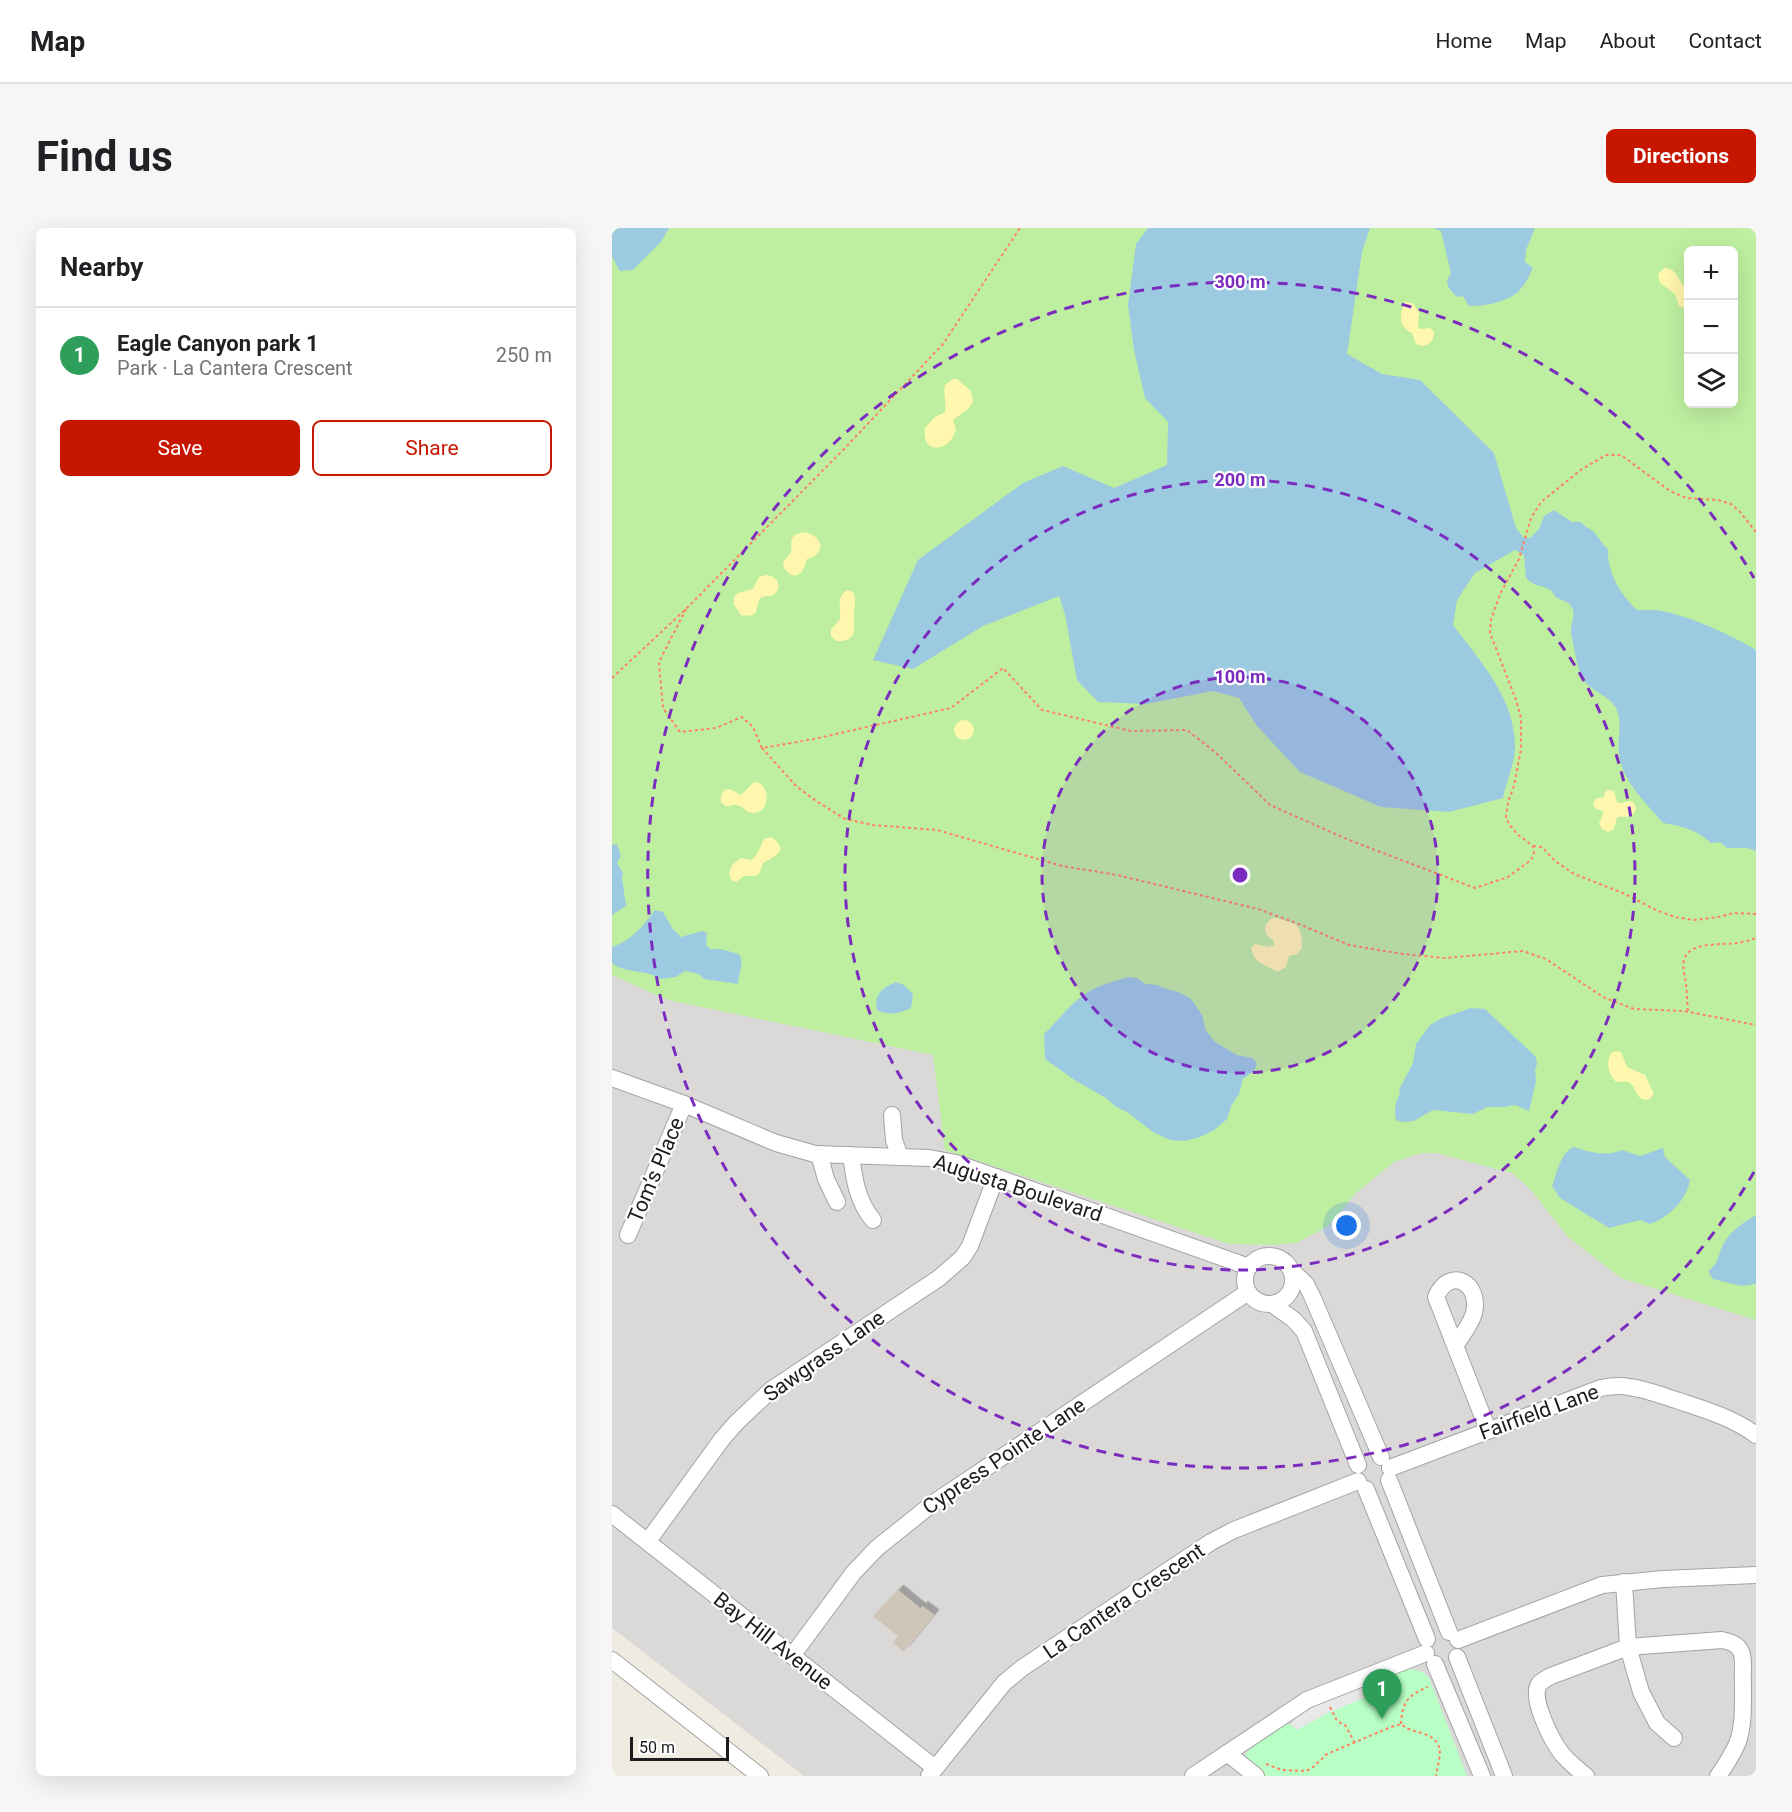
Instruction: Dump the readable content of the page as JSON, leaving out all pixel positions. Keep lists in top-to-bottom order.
{
  "streets": {
    "street": [
      "Tom’s Place",
      "Augusta Boulevard",
      "Sawgrass Lane",
      "Fairfield Lane",
      "Cypress Pointe Lane",
      "La Cantera Crescent",
      "Bay Hill Avenue"
    ]
  },
  "crossings": [
    ["Tom’s Place", "Augusta Boulevard"],
    ["Augusta Boulevard", "Sawgrass Lane"],
    ["Augusta Boulevard", "Cypress Pointe Lane"],
    ["Sawgrass Lane", "Bay Hill Avenue"],
    ["Fairfield Lane", "La Cantera Crescent"],
    ["Cypress Pointe Lane", "Bay Hill Avenue"],
    ["La Cantera Crescent", "Bay Hill Avenue"]
  ],
  "scale_bar": "50 m",
  "page": {
    "header": "Map",
    "nav": [
      "Home",
      "Map",
      "About",
      "Contact"
    ],
    "buttons": [
      "Directions",
      ["Save", "Share"]
    ],
    "title": "Find us",
    "heading": "Nearby",
    "map_buttons": ["+", "−"],
    "list": [
      {
        "mark": "1",
        "name": "Eagle Canyon park 1",
        "note": "Park · La Cantera Crescent",
        "value": "250 m"
      }
    ],
    "pins": "1",
    "scale": "50 m"
  },
  "rings": ["300 m", "200 m", "100 m"]
}
